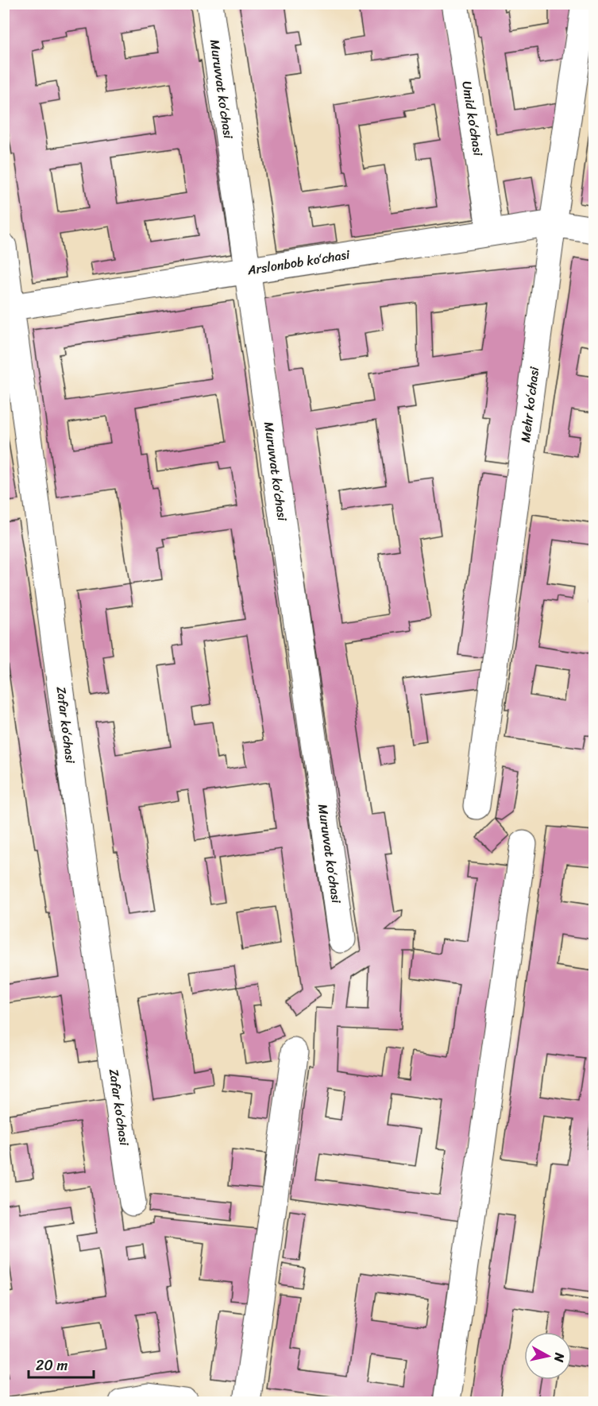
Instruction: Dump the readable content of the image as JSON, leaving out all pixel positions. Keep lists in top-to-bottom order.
{
  "streets": {
    "street": [
      "Muruvvat koʻchasi",
      "Umid koʻchasi",
      "Arslonbob koʻchasi",
      "Mehr koʻchasi",
      "Zafar koʻchasi"
    ]
  },
  "crossings": [
    ["Muruvvat koʻchasi", "Arslonbob koʻchasi"],
    ["Umid koʻchasi", "Arslonbob koʻchasi"],
    ["Arslonbob koʻchasi", "Mehr koʻchasi"],
    ["Arslonbob koʻchasi", "Zafar koʻchasi"]
  ],
  "scale_bar": "20 m",
  "north": "right"
}
